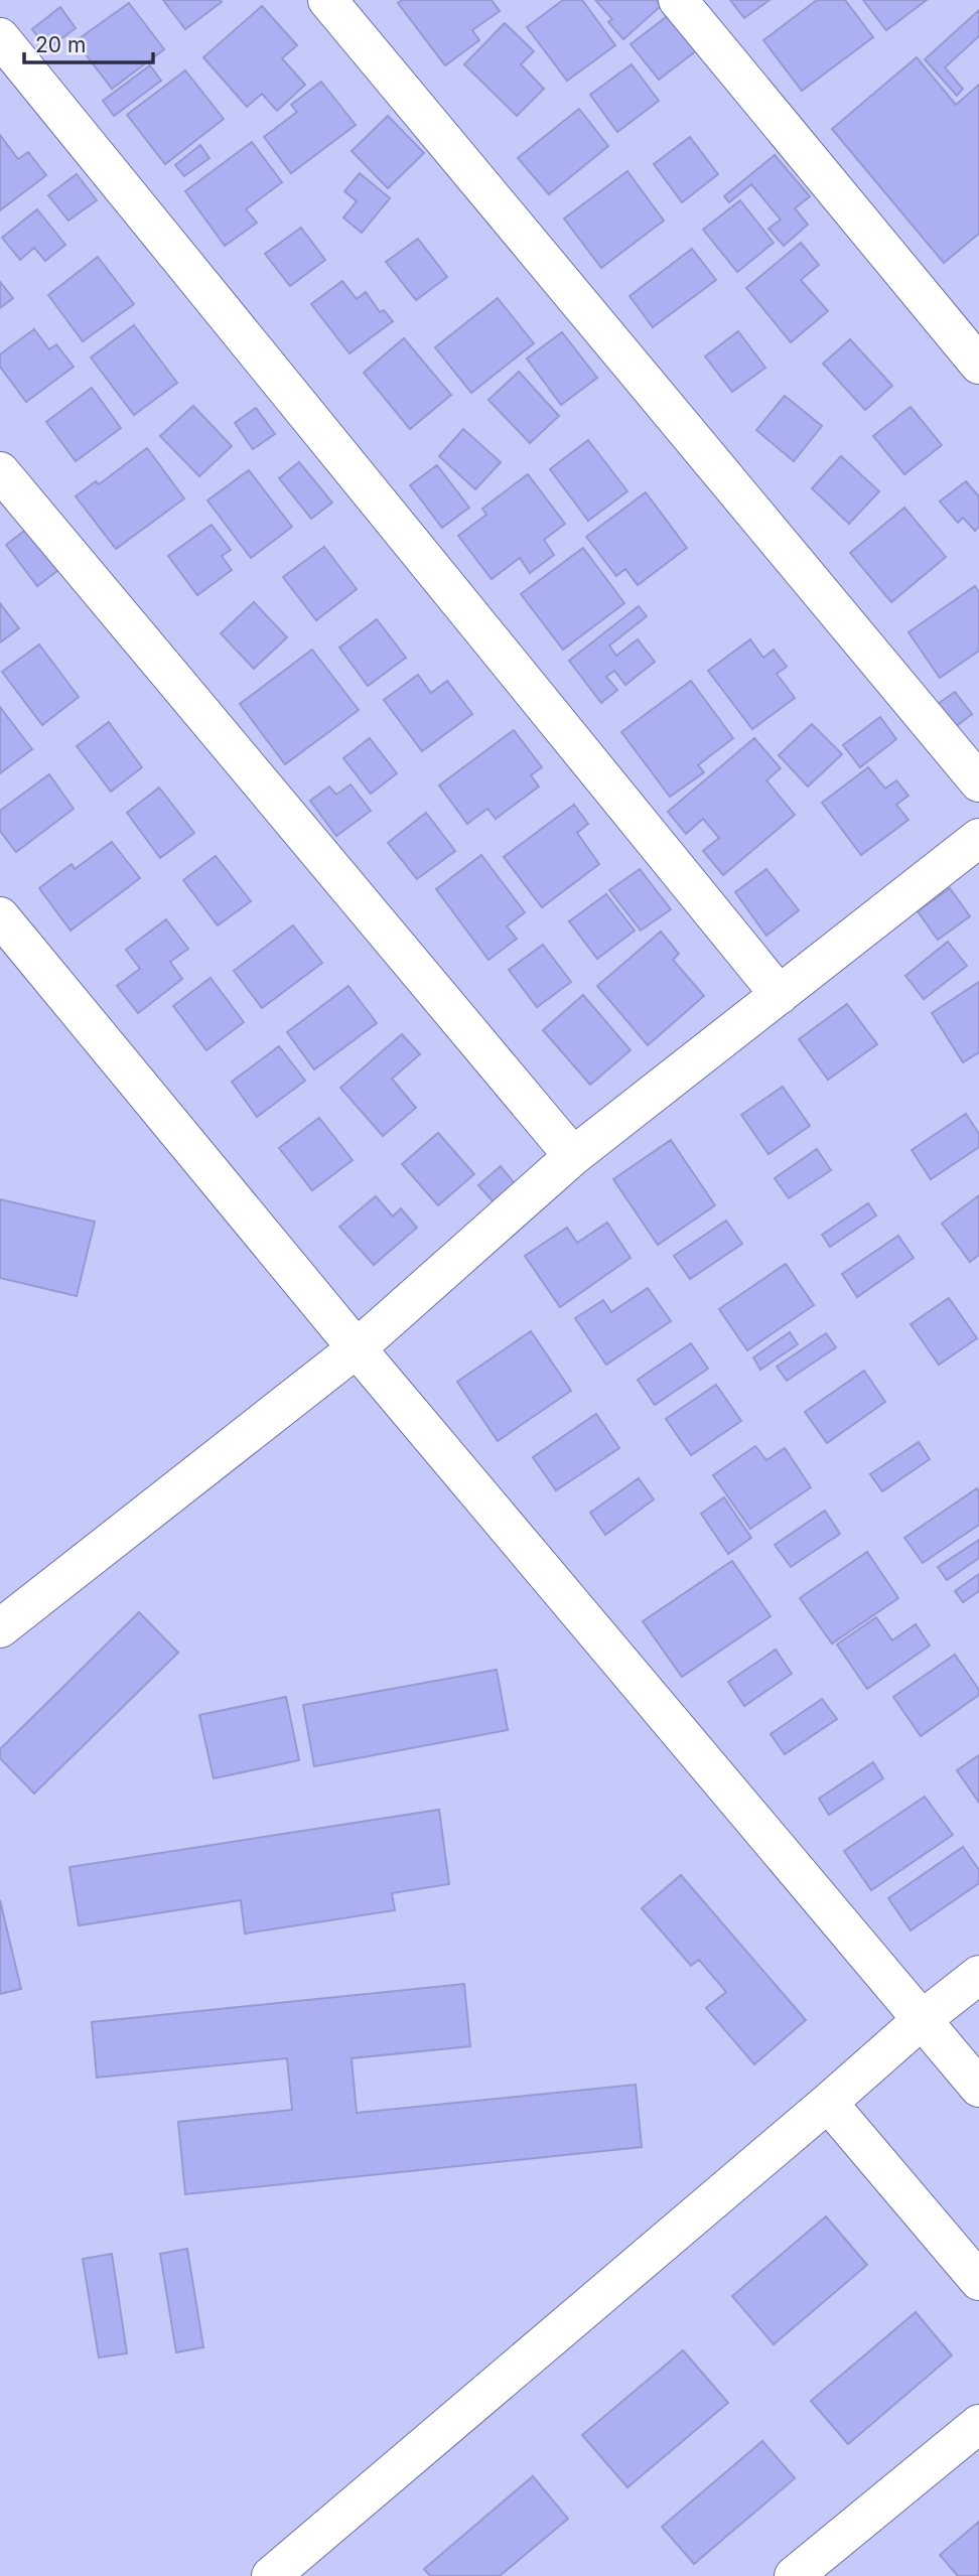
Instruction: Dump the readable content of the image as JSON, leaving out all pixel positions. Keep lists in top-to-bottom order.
{
  "scale_bar": "20 m"
}
